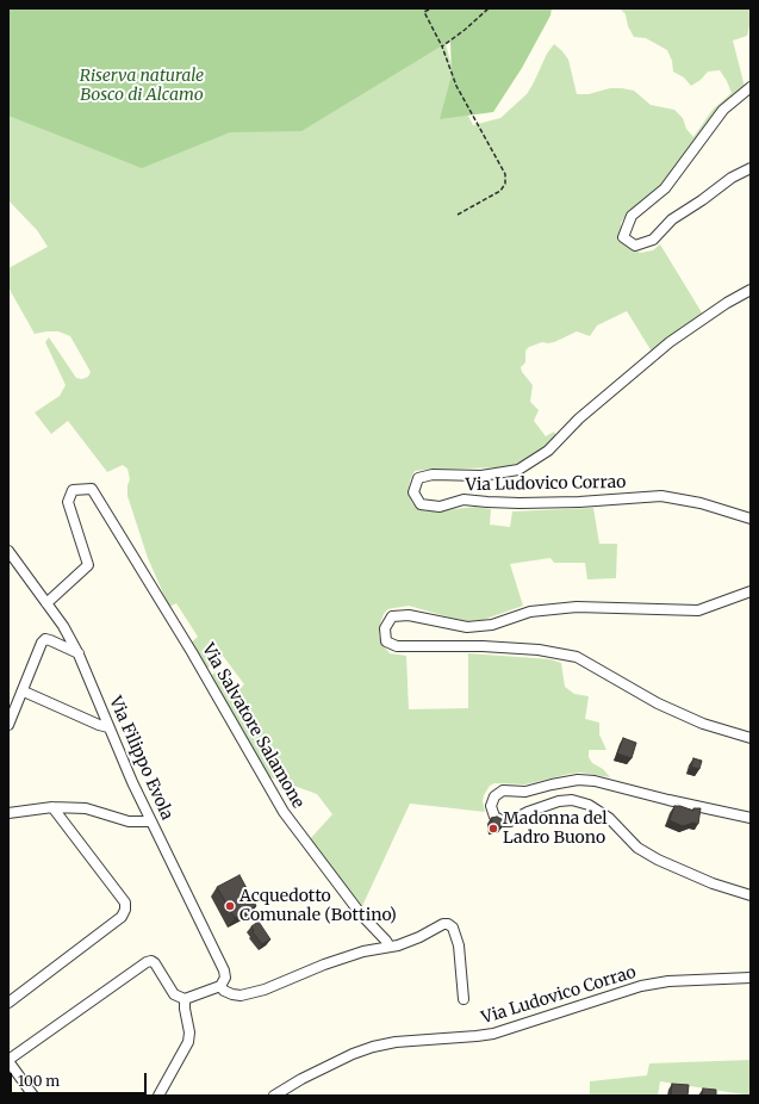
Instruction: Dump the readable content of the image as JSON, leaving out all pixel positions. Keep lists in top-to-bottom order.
{
  "streets": {
    "street": ["Via Ludovico Corrao", "Via Salvatore Salamone", "Via Filippo Evola"]
  },
  "crossings": [
    ["Via Salvatore Salamone", "Via Filippo Evola"]
  ],
  "parks": ["Riserva naturale Bosco di Alcamo"],
  "places": ["Madonna del Ladro Buono", "Acquedotto Comunale (Bottino)"],
  "scale_bar": "100 m"
}
